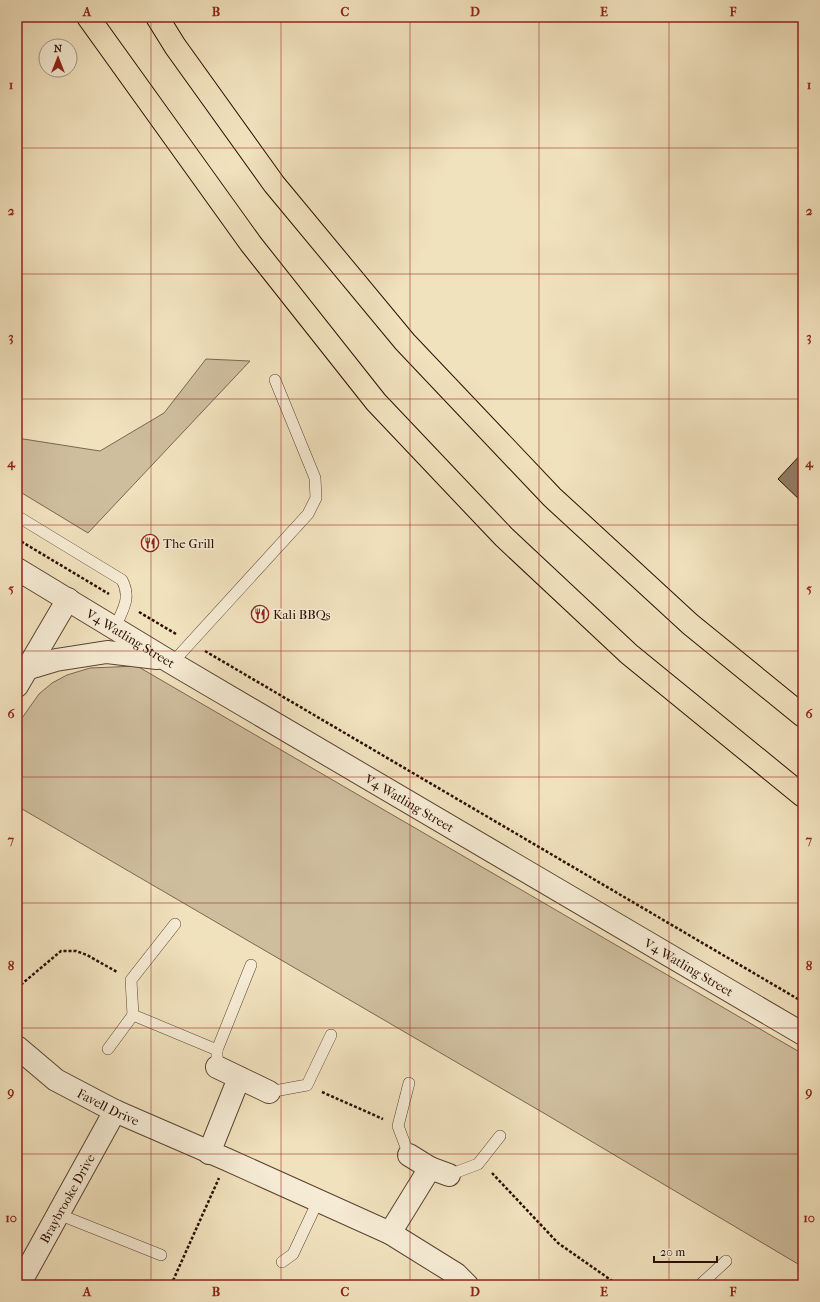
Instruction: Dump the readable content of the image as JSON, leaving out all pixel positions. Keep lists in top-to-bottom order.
{
  "streets": {
    "street": ["V4 Watling Street", "Favell Drive", "Braybrooke Drive"]
  },
  "crossings": [
    ["Favell Drive", "Braybrooke Drive"]
  ],
  "places": {
    "restaurant": ["The Grill", "Kali BBQs"]
  },
  "scale_bar": "20 m",
  "north": "top",
  "grid": {
    "columns": [
      "A",
      "B",
      "C",
      "D",
      "E",
      "F"
    ],
    "rows": [
      "1",
      "2",
      "3",
      "4",
      "5",
      "6",
      "7",
      "8",
      "9",
      "10"
    ]
  }
}
